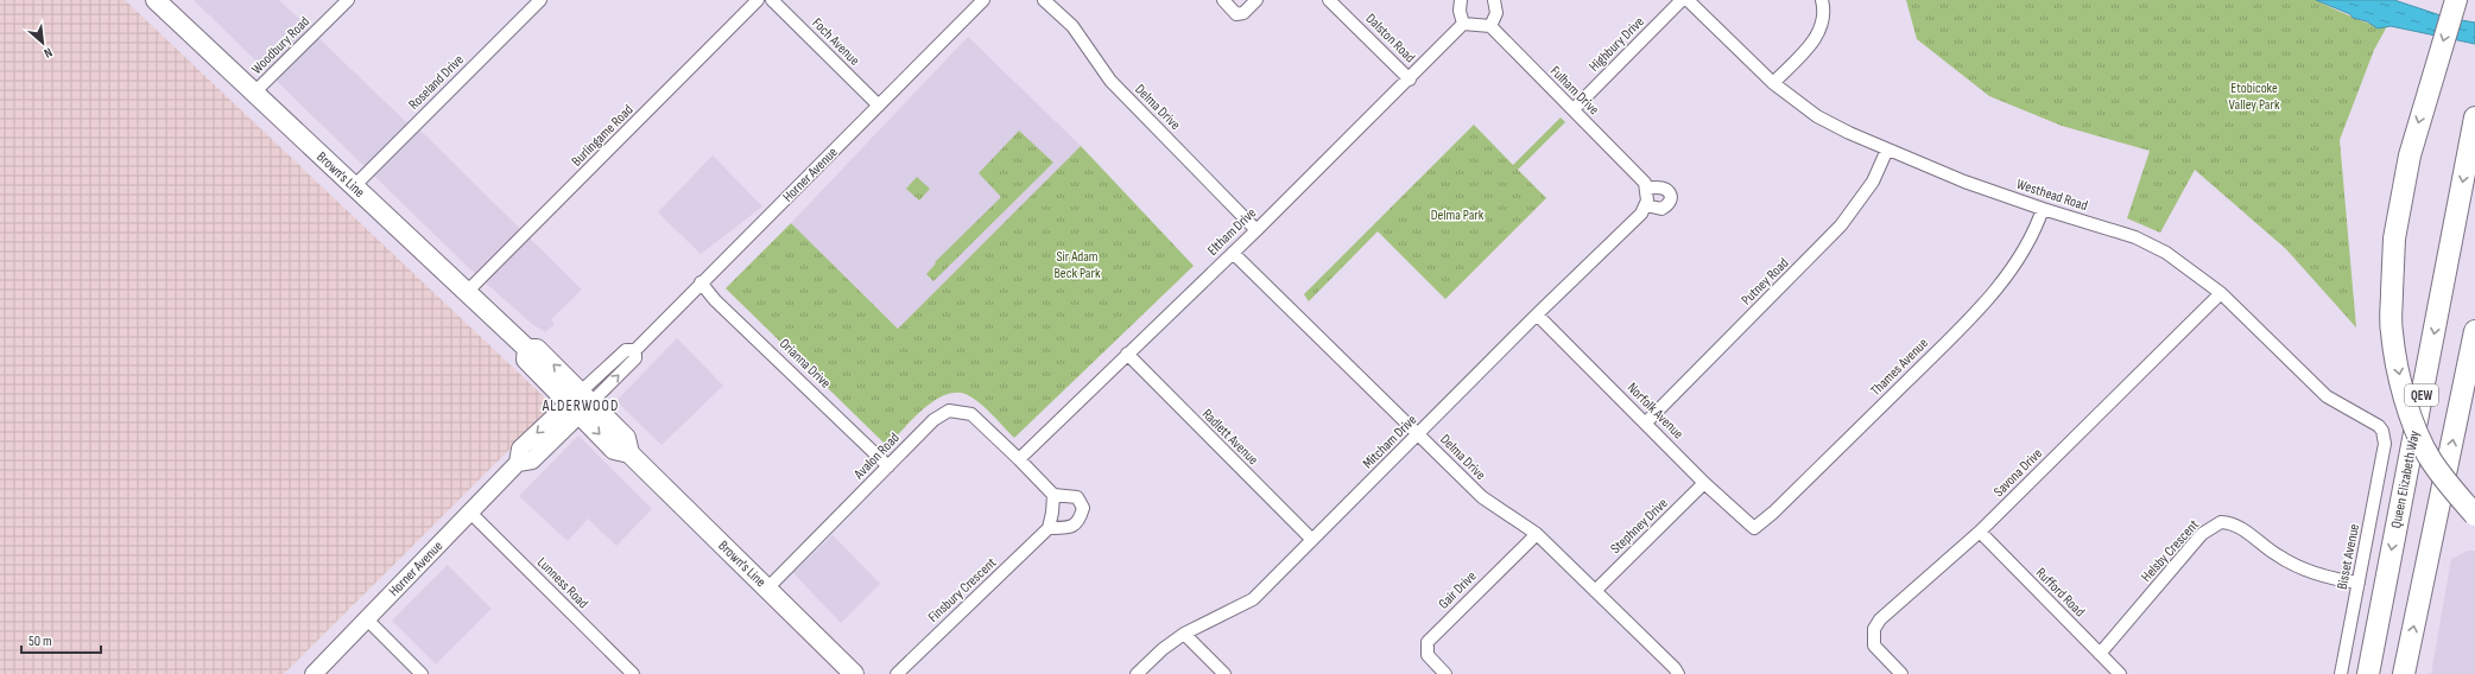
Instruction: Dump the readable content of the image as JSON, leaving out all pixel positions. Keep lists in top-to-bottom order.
{
  "streets": {
    "highway": ["QEW", "Queen Elizabeth Way"],
    "main road": ["Brown's Line", "Horner Avenue"],
    "street": [
      "Dalston Road",
      "Foch Avenue",
      "Highbury Drive",
      "Woodbury Road",
      "Roseland Drive",
      "Fulham Drive",
      "Delma Drive",
      "Burlingame Road",
      "Westhead Road",
      "Eltham Drive",
      "Putney Road",
      "Orianna Drive",
      "Thames Avenue",
      "Norfolk Avenue",
      "Radlett Avenue",
      "Mitcham Drive",
      "Avalon Road",
      "Savona Drive",
      "Stephney Drive",
      "Helsby Crescent",
      "Bisset Avenue",
      "Lunness Road",
      "Finsbury Crescent",
      "Gair Drive",
      "Rufford Road"
    ]
  },
  "crossings": [
    ["Dalston Road", "Eltham Drive"],
    ["Foch Avenue", "Horner Avenue"],
    ["Highbury Drive", "Fulham Drive"],
    ["Woodbury Road", "Brown's Line"],
    ["Roseland Drive", "Brown's Line"],
    ["Fulham Drive", "Mitcham Drive"],
    ["Delma Drive", "Eltham Drive"],
    ["Delma Drive", "Mitcham Drive"],
    ["Delma Drive", "Stephney Drive"],
    ["Delma Drive", "Gair Drive"],
    ["Burlingame Road", "Brown's Line"],
    ["Brown's Line", "Horner Avenue"],
    ["Brown's Line", "Avalon Road"],
    ["Horner Avenue", "Orianna Drive"],
    ["Horner Avenue", "Lunness Road"],
    ["Westhead Road", "Putney Road"],
    ["Westhead Road", "Thames Avenue"],
    ["Westhead Road", "Savona Drive"],
    ["Westhead Road", "Bisset Avenue"],
    ["Eltham Drive", "Radlett Avenue"],
    ["Eltham Drive", "Avalon Road"],
    ["Putney Road", "Norfolk Avenue"],
    ["Orianna Drive", "Avalon Road"],
    ["Thames Avenue", "Norfolk Avenue"],
    ["Norfolk Avenue", "Mitcham Drive"],
    ["Norfolk Avenue", "Stephney Drive"],
    ["Radlett Avenue", "Mitcham Drive"],
    ["Savona Drive", "Rufford Road"],
    ["Helsby Crescent", "Bisset Avenue"],
    ["Helsby Crescent", "Rufford Road"]
  ],
  "districts": ["ALDERWOOD"],
  "parks": ["Etobicoke Valley Park", "Delma Park", "Sir Adam Beck Park"],
  "scale_bar": "50 m",
  "north": "bottom right"
}
